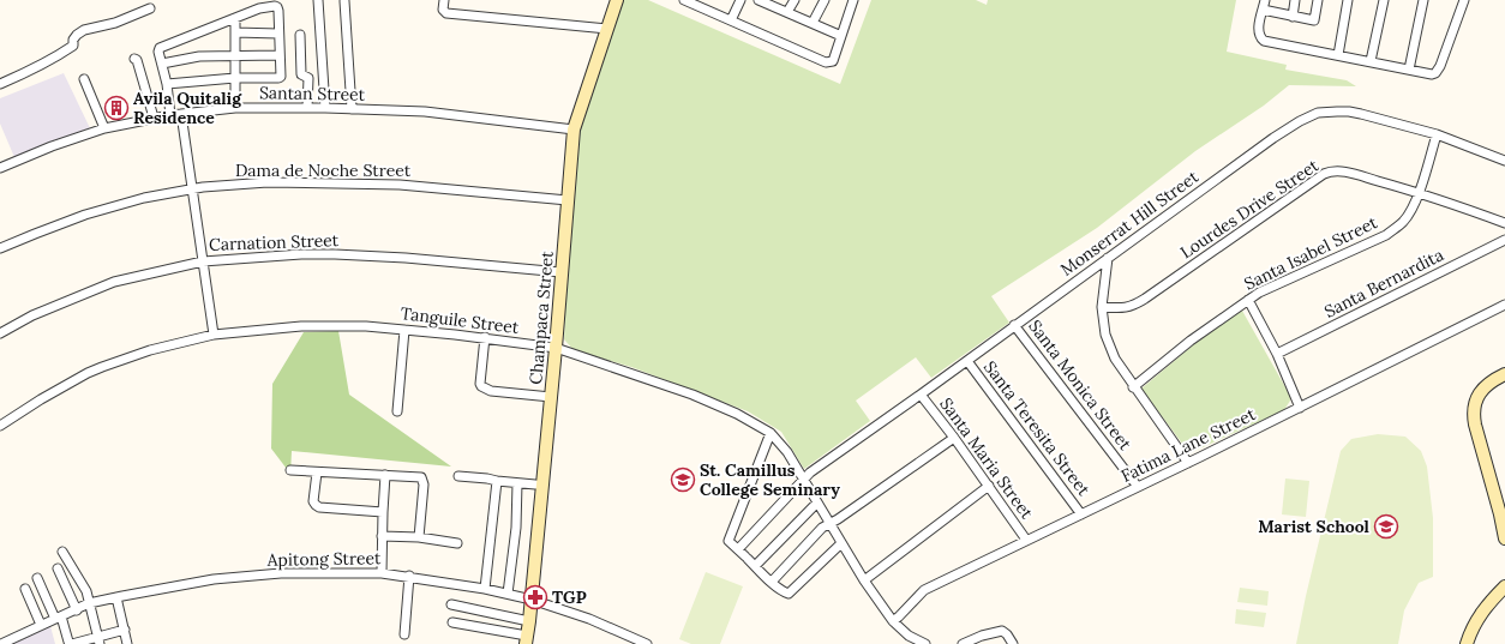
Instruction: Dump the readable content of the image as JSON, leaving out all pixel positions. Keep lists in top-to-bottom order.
{
  "streets": {
    "street": [
      "Santan Street",
      "Dama de Noche Street",
      "Lourdes Drive Street",
      "Monserrat Hill Street",
      "Carnation Street",
      "Santa Isabel Street",
      "Santa Bernardita",
      "Champaca Street",
      "Tanguile Street",
      "Santa Monica Street",
      "Santa Teresita Street",
      "Fatima Lane Street",
      "Santa Maria Street",
      "Apitong Street"
    ]
  },
  "crossings": [
    ["Santan Street", "Champaca Street"],
    ["Dama de Noche Street", "Champaca Street"],
    ["Lourdes Drive Street", "Santa Isabel Street"],
    ["Monserrat Hill Street", "Santa Isabel Street"],
    ["Monserrat Hill Street", "Tanguile Street"],
    ["Monserrat Hill Street", "Santa Monica Street"],
    ["Monserrat Hill Street", "Santa Teresita Street"],
    ["Monserrat Hill Street", "Santa Maria Street"],
    ["Carnation Street", "Champaca Street"],
    ["Champaca Street", "Tanguile Street"],
    ["Champaca Street", "Apitong Street"],
    ["Tanguile Street", "Fatima Lane Street"],
    ["Santa Monica Street", "Fatima Lane Street"],
    ["Santa Teresita Street", "Fatima Lane Street"],
    ["Fatima Lane Street", "Santa Maria Street"]
  ],
  "places": {
    "building": ["Avila Quitalig Residence"],
    "school or university": ["St. Camillus College Seminary", "Marist School"],
    "pharmacy": ["TGP"]
  }
}
